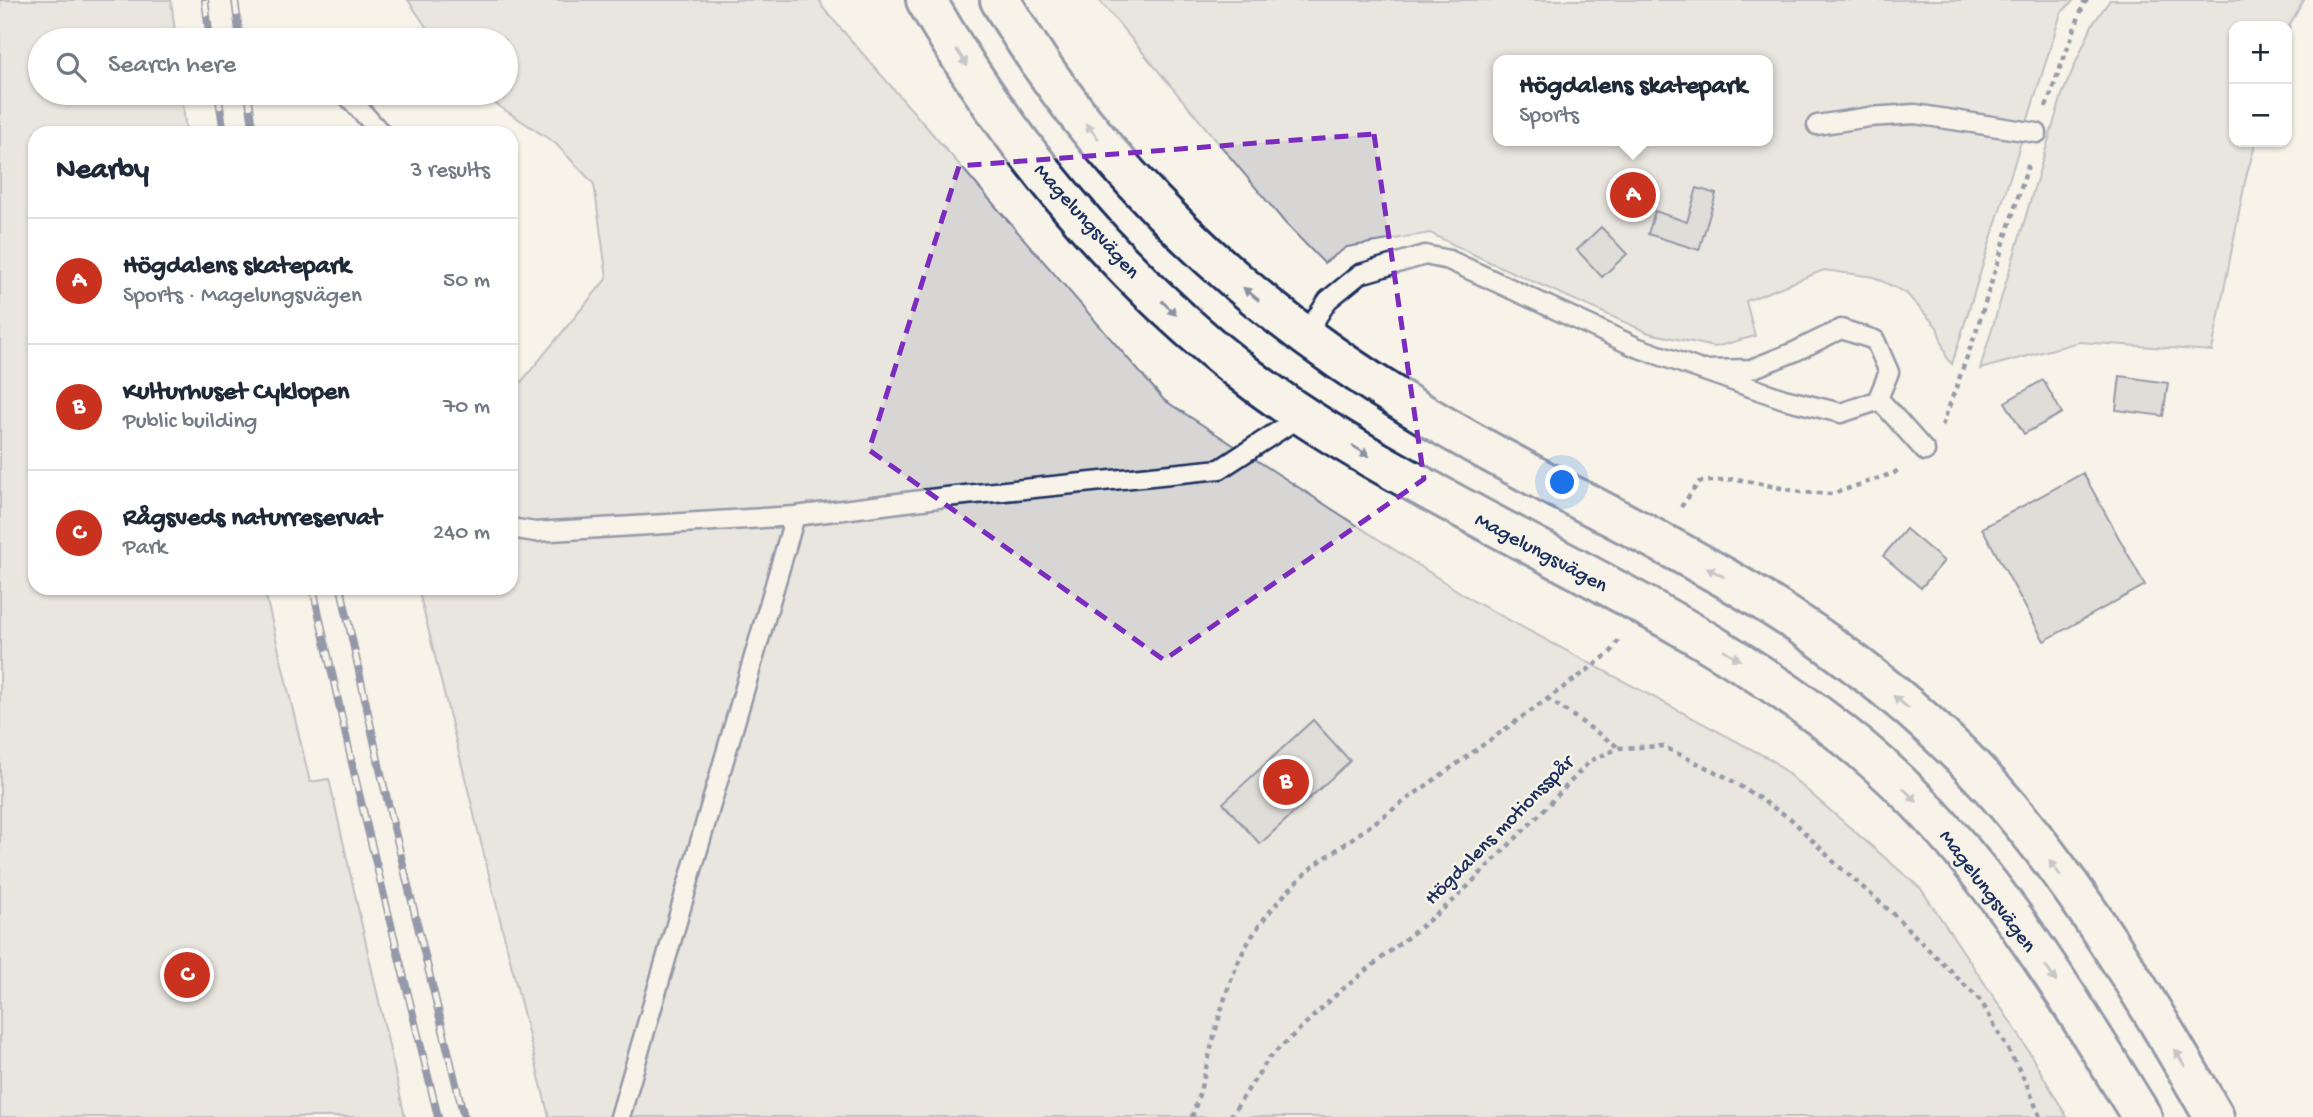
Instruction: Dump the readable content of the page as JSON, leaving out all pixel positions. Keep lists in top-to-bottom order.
{
  "streets": {
    "main road": ["Magelungsvägen"],
    "path": ["Högdalens motionsspår"]
  },
  "page": {
    "map_buttons": ["+", "−"],
    "search": "Search here",
    "popup": ["Högdalens skatepark", "Sports"],
    "heading": ["Nearby", "3 results"],
    "pins": ["A", "B", "C"],
    "list": [
      {
        "mark": "A",
        "name": "Högdalens skatepark",
        "note": "Sports · Magelungsvägen",
        "value": "50 m"
      },
      {
        "mark": "B",
        "name": "Kulturhuset Cyklopen",
        "note": "Public building",
        "value": "70 m"
      },
      {
        "mark": "C",
        "name": "Rågsveds naturreservat",
        "note": "Park",
        "value": "240 m"
      }
    ]
  }
}
